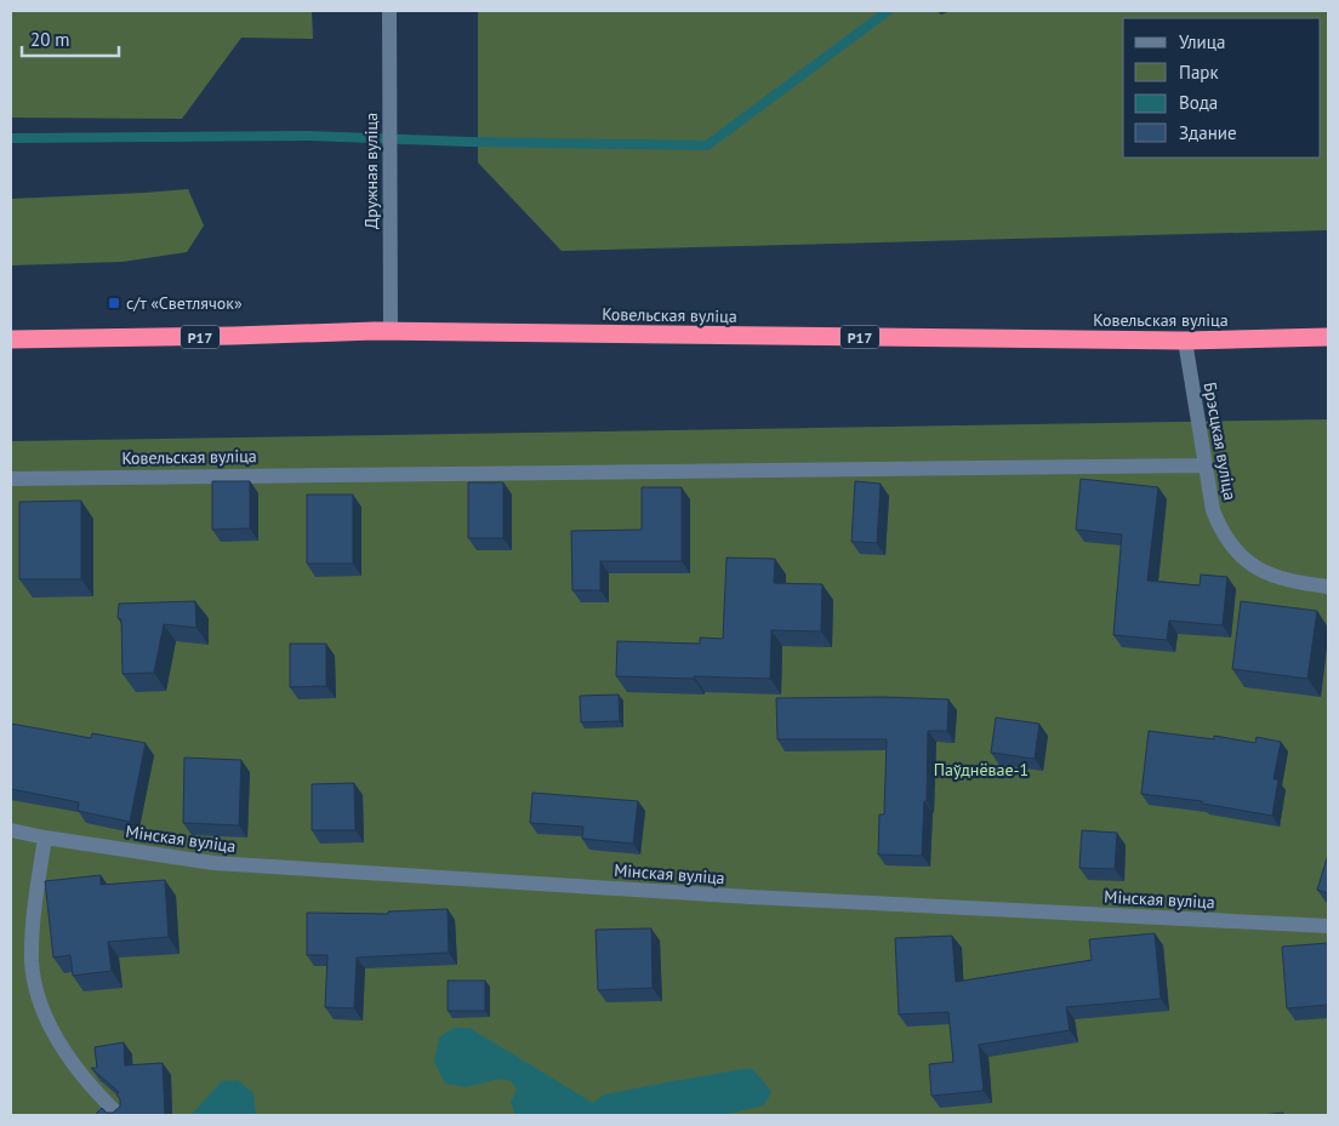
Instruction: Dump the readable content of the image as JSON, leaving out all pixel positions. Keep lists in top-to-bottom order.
{
  "streets": {
    "highway": ["Ковельская вуліца", "Р17"],
    "street": ["Дружная вуліца", "Брэсцкая вуліца", "Мінская вуліца"]
  },
  "crossings": [
    ["Дружная вуліца", "Ковельская вуліца"],
    ["Ковельская вуліца", "Брэсцкая вуліца"]
  ],
  "parks": ["Паўднёвае-1"],
  "places": {
    "transit": ["с/т «Светлячок»"]
  },
  "legend": [
    "Улица",
    "Парк",
    "Вода",
    "Здание"
  ],
  "scale_bar": "20 m"
}
